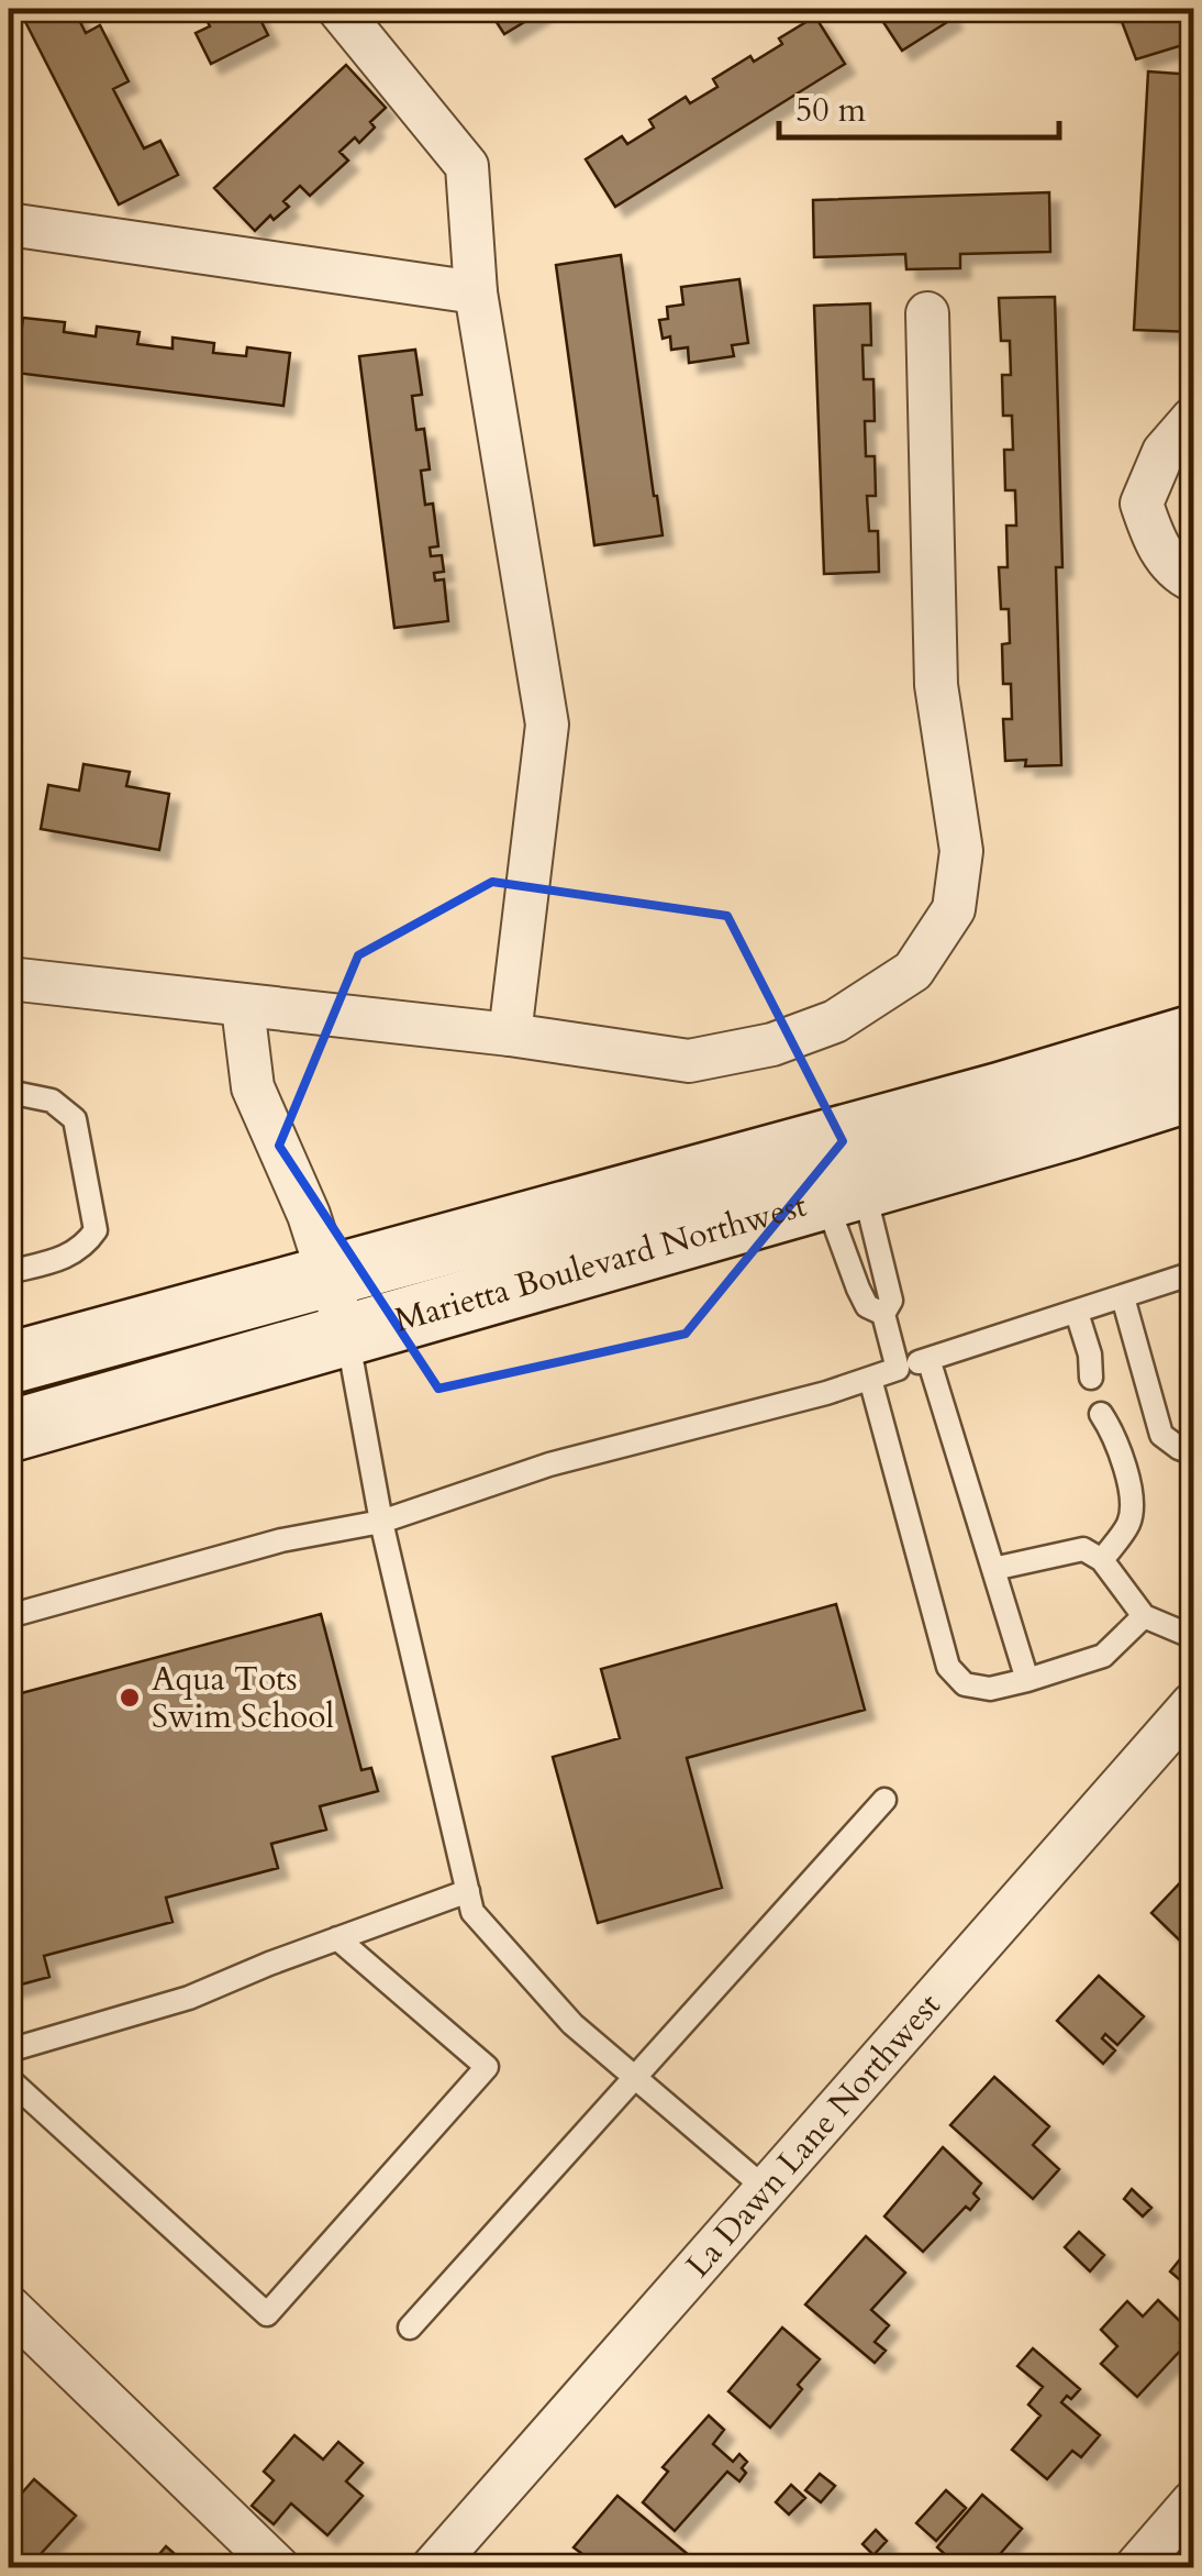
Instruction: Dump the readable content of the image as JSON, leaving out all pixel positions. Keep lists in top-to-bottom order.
{
  "streets": {
    "main road": ["Marietta Boulevard Northwest"],
    "street": ["La Dawn Lane Northwest"]
  },
  "places": ["Aqua Tots Swim School"],
  "scale_bar": "50 m"
}
